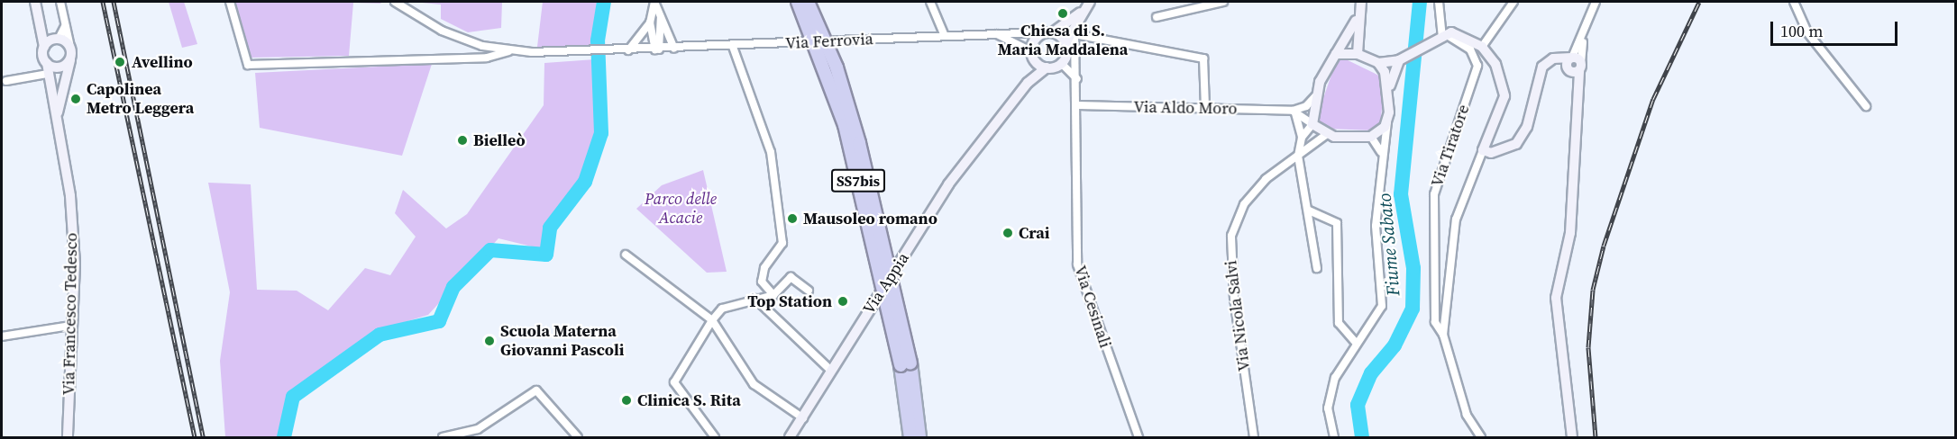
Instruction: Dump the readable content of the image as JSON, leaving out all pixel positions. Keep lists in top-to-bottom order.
{
  "streets": {
    "highway": ["SS7bis"],
    "street": [
      "Via Ferrovia",
      "Via Aldo Moro",
      "Via Tiratore",
      "Via Appia",
      "Via Cesinali",
      "Via Francesco Tedesco",
      "Via Nicola Salvi"
    ]
  },
  "crossings": [
    ["Via Ferrovia", "Via Appia"],
    ["Via Ferrovia", "Via Cesinali"],
    ["Via Aldo Moro", "Via Cesinali"],
    ["Via Appia", "Via Cesinali"]
  ],
  "water": ["Fiume Sabato"],
  "parks": ["Parco delle Acacie"],
  "places": [
    "Chiesa di S. Maria Maddalena",
    "Avellino",
    "Capolinea Metro Leggera",
    "Bielleò",
    "Mausoleo romano",
    "Crai",
    "Top Station",
    "Scuola Materna Giovanni Pascoli",
    "Clinica S. Rita"
  ],
  "scale_bar": "100 m"
}
